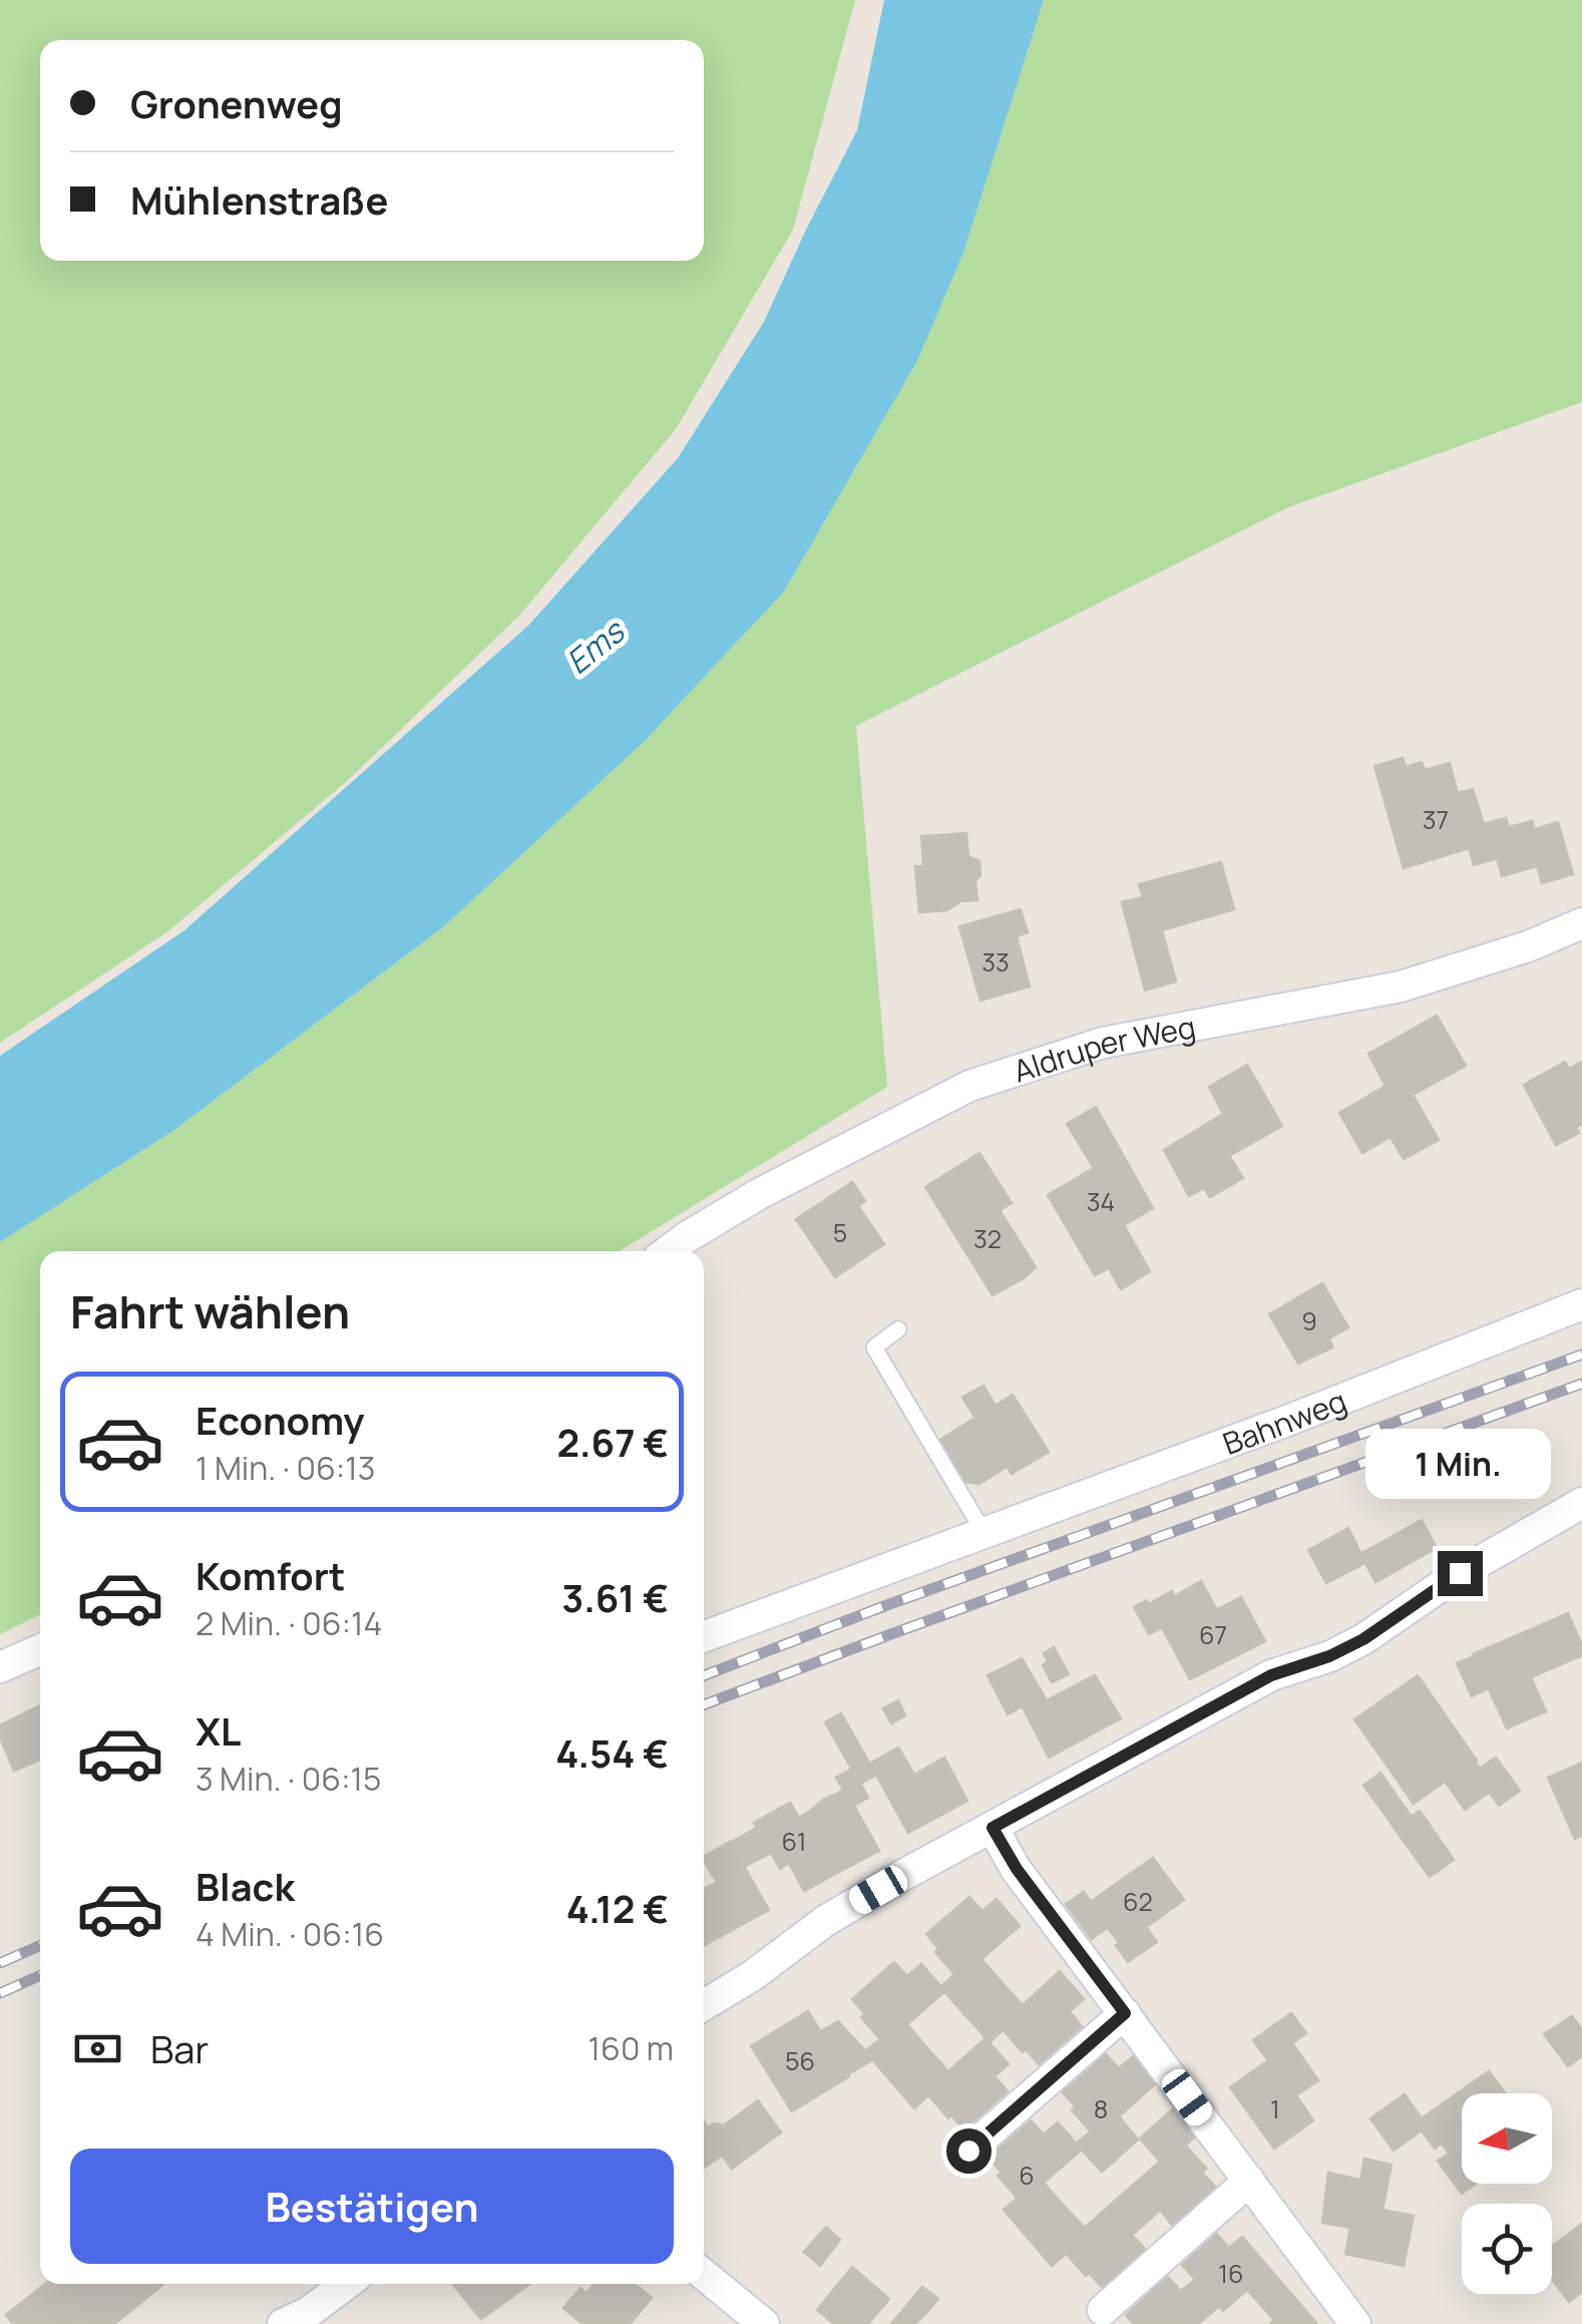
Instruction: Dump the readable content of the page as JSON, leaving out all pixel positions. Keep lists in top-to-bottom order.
{
  "streets": {
    "street": ["Aldruper Weg", "Bahnweg"]
  },
  "water": ["Ems"],
  "house_numbers": [
    "37",
    "33",
    "34",
    "5",
    "32",
    "9",
    "67",
    "61",
    "62",
    "56",
    "8",
    "1",
    "6",
    "16"
  ],
  "north": "left",
  "page": {
    "banner": ["Gronenweg", "Mühlenstraße"],
    "heading": "Fahrt wählen",
    "list": [
      {
        "name": "Economy",
        "note": "1 Min. · 06:13",
        "value": "2.67 €"
      },
      {
        "name": "Komfort",
        "note": "2 Min. · 06:14",
        "value": "3.61 €"
      },
      {
        "name": "XL",
        "note": "3 Min. · 06:15",
        "value": "4.54 €"
      },
      {
        "name": "Black",
        "note": "4 Min. · 06:16",
        "value": "4.12 €"
      }
    ],
    "bubble": "1 Min.",
    "pay": ["Bar", "160 m"],
    "buttons": "Bestätigen"
  }
}
